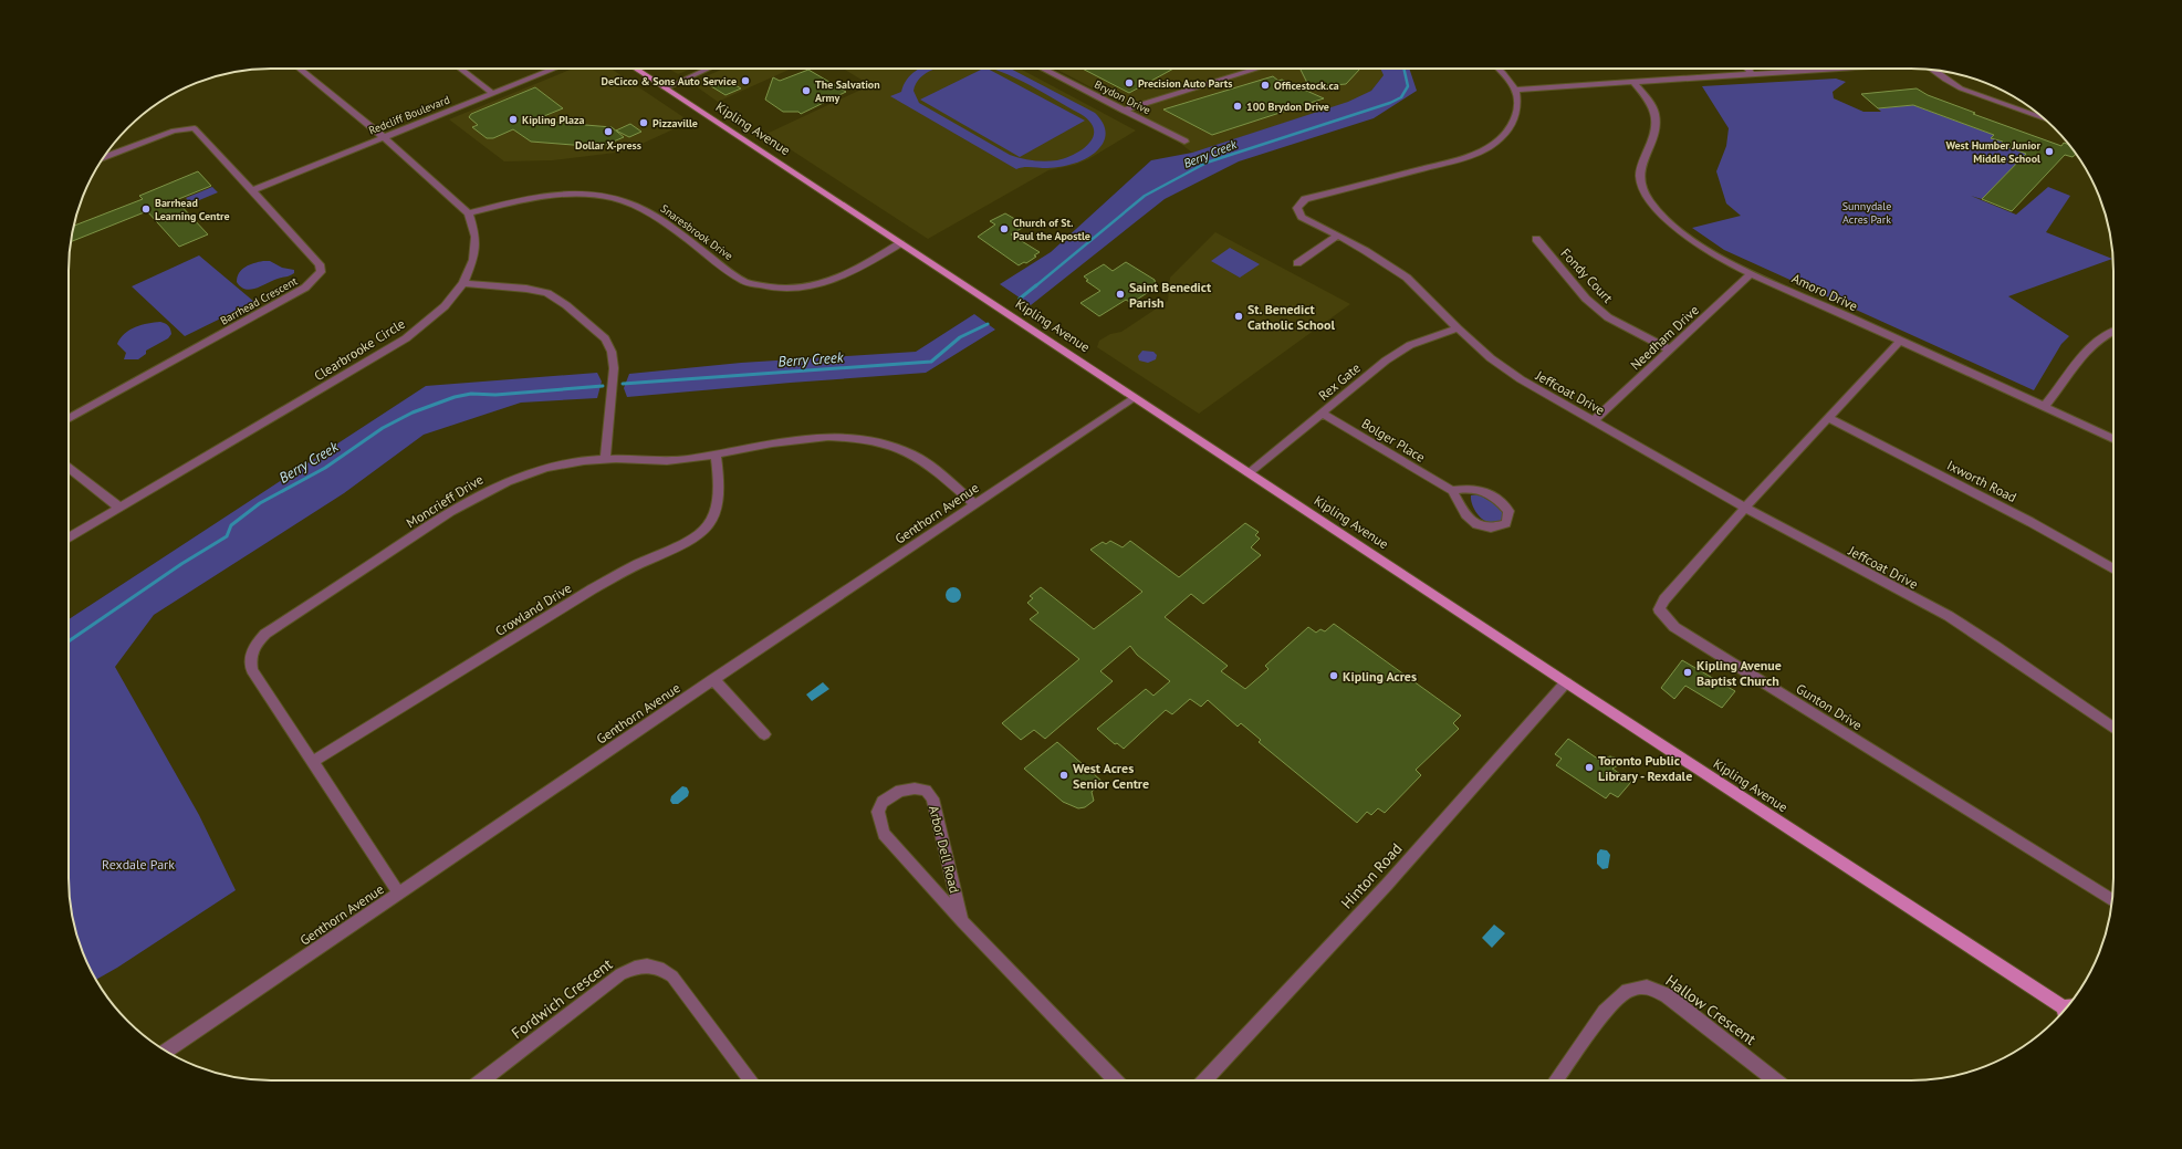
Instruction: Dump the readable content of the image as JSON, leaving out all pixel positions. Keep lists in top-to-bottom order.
{
  "streets": {
    "main road": ["Kipling Avenue"],
    "street": [
      "Brydon Drive",
      "Redcliff Boulevard",
      "Snaresbrook Drive",
      "Fondy Court",
      "Amoro Drive",
      "Barrhead Crescent",
      "Needham Drive",
      "Clearbrooke Circle",
      "Rex Gate",
      "Jeffcoat Drive",
      "Bolger Place",
      "Ixworth Road",
      "Moncrieff Drive",
      "Genthorn Avenue",
      "Crowland Drive",
      "Gunton Drive",
      "Arbor Dell Road",
      "Hinton Road",
      "Fordwich Crescent",
      "Hallow Crescent"
    ]
  },
  "crossings": [
    ["Redcliff Boulevard", "Barrhead Crescent"],
    ["Kipling Avenue", "Snaresbrook Drive"],
    ["Kipling Avenue", "Rex Gate"],
    ["Kipling Avenue", "Genthorn Avenue"],
    ["Kipling Avenue", "Hinton Road"],
    ["Snaresbrook Drive", "Clearbrooke Circle"],
    ["Fondy Court", "Needham Drive"],
    ["Amoro Drive", "Needham Drive"],
    ["Amoro Drive", "Gunton Drive"],
    ["Needham Drive", "Jeffcoat Drive"],
    ["Rex Gate", "Jeffcoat Drive"],
    ["Rex Gate", "Bolger Place"],
    ["Jeffcoat Drive", "Gunton Drive"],
    ["Ixworth Road", "Gunton Drive"],
    ["Moncrieff Drive", "Genthorn Avenue"],
    ["Moncrieff Drive", "Crowland Drive"]
  ],
  "water": ["Berry Creek"],
  "parks": ["Sunnydale Acres Park", "Rexdale Park"],
  "places": [
    "DeCicco & Sons Auto Service",
    "Precision Auto Parts",
    "Officestock.ca",
    "The Salvation Army",
    "100 Brydon Drive",
    "Kipling Plaza",
    "Pizzaville",
    "Dollar X-press",
    "West Humber Junior Middle School",
    "Barrhead Learning Centre",
    "Church of St. Paul the Apostle",
    "Saint Benedict Parish",
    "St. Benedict Catholic School",
    "Kipling Avenue Baptist Church",
    "Kipling Acres",
    "Toronto Public Library - Rexdale",
    "West Acres Senior Centre"
  ]
}
